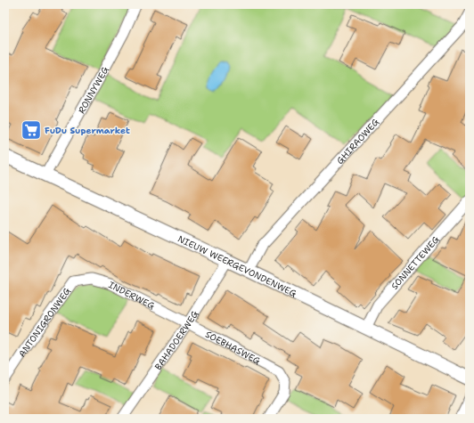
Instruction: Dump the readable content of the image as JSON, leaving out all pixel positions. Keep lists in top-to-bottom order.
{
  "streets": {
    "street": [
      "RONNYWEG",
      "GHIRAOWEG",
      "SONNETTEWEG",
      "NIEUW WEERGEVONDENWEG",
      "INDERWEG",
      "ANTONIGRONWEG",
      "BAHADOERWEG",
      "SOEBHASWEG"
    ]
  },
  "crossings": [
    ["RONNYWEG", "NIEUW WEERGEVONDENWEG"],
    ["GHIRAOWEG", "NIEUW WEERGEVONDENWEG"],
    ["SONNETTEWEG", "NIEUW WEERGEVONDENWEG"],
    ["NIEUW WEERGEVONDENWEG", "BAHADOERWEG"],
    ["INDERWEG", "ANTONIGRONWEG"],
    ["INDERWEG", "BAHADOERWEG"],
    ["INDERWEG", "SOEBHASWEG"],
    ["BAHADOERWEG", "SOEBHASWEG"]
  ],
  "places": {
    "supermarket": ["FuDu Supermarket"]
  }
}
